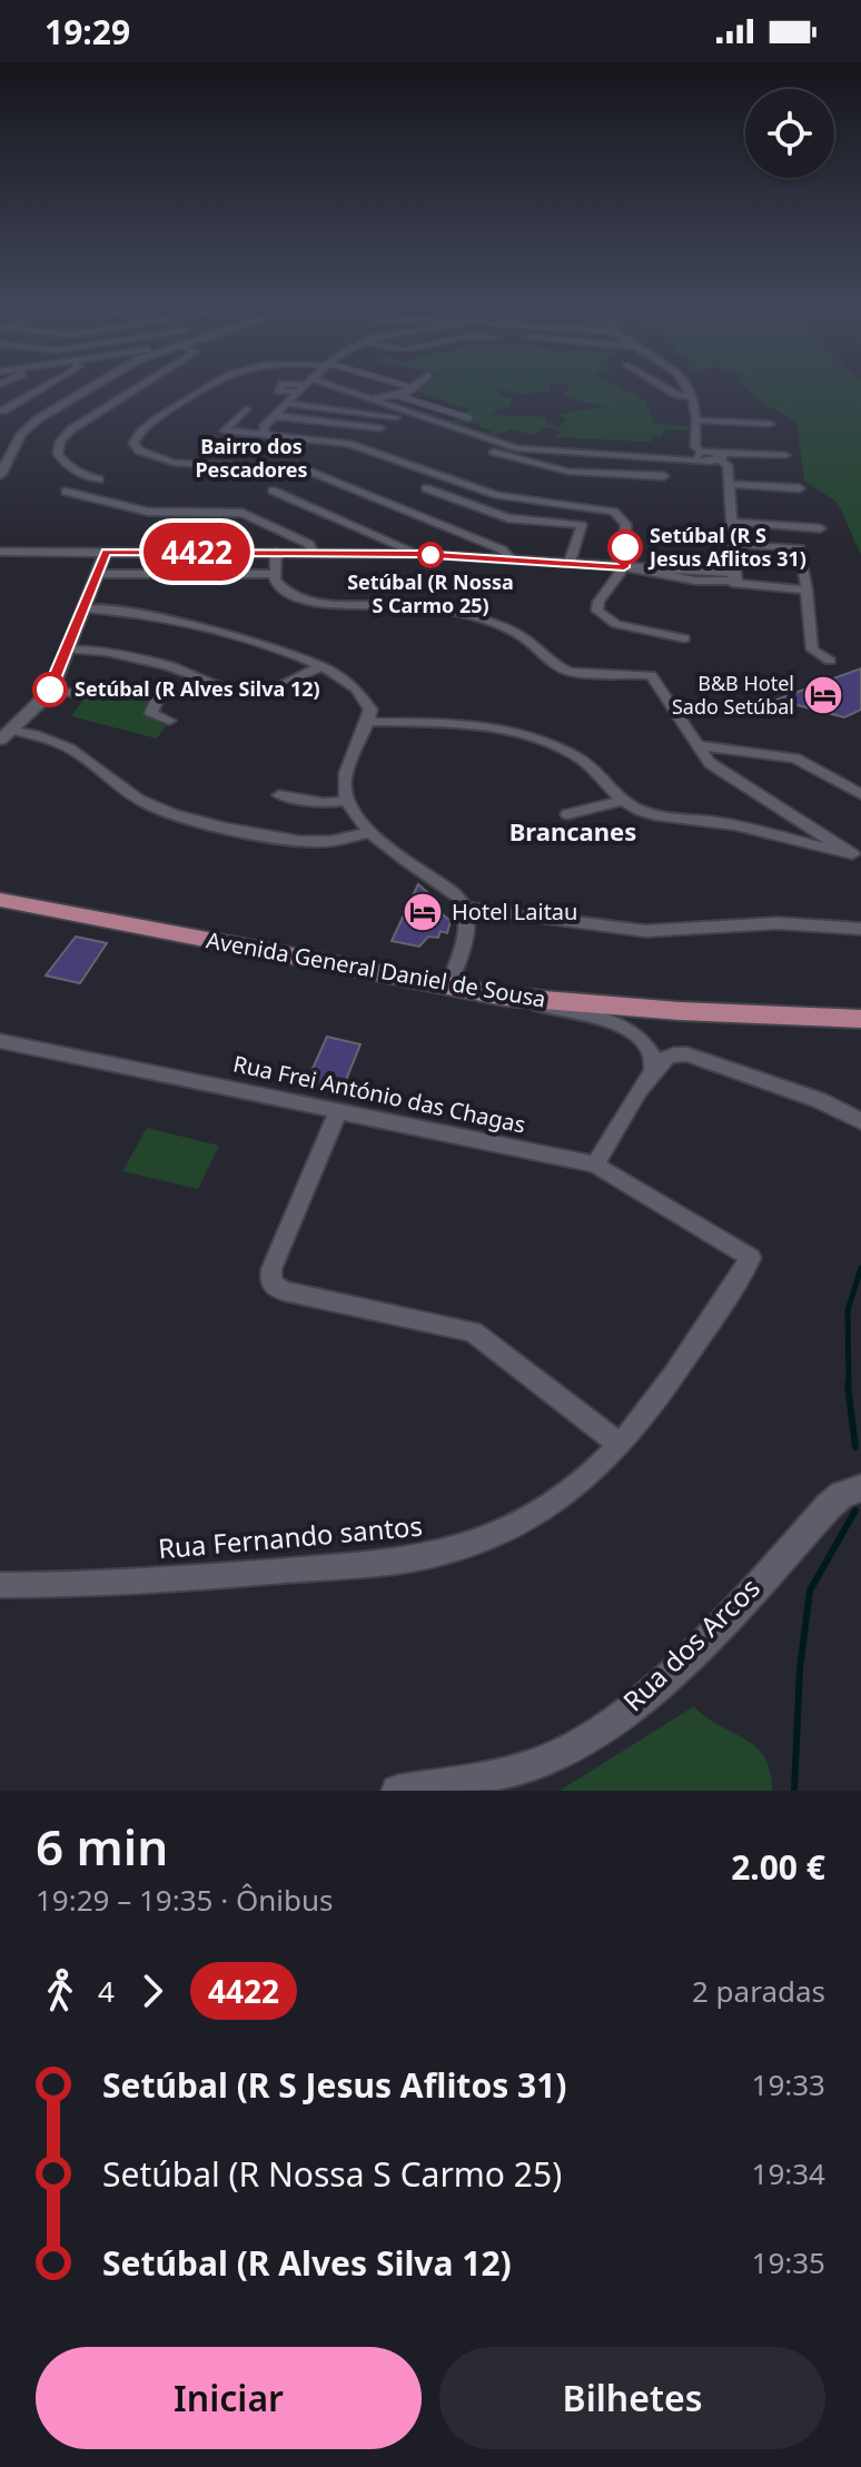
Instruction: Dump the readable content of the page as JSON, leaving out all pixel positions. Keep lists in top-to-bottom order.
{
  "streets": {
    "main road": ["Avenida General Daniel de Sousa"],
    "street": ["Rua Frei António das Chagas", "Rua Fernando santos", "Rua dos Arcos"]
  },
  "crossings": [
    ["Rua Frei António das Chagas", "Rua Fernando santos"]
  ],
  "districts": ["Bairro dos Pescadores", "Brancanes"],
  "places": {
    "other": ["Setúbal (R S Jesus Aflitos 31)", "Setúbal (R Nossa S Carmo 25)", "Setúbal (R Alves Silva 12)"],
    "hotel": ["B&B Hotel Sado Setúbal", "Hotel Laitau"]
  },
  "lines": ["bus line 4422"],
  "page": {
    "status": "19:29",
    "on_map": "4422",
    "heading": ["6 min", "19:29 – 19:35 · Ônibus", "2.00 €"],
    "legs": ["4", "4422", "2 paradas"],
    "list": [
      {
        "name": "Setúbal (R S Jesus Aflitos 31)",
        "value": "19:33"
      },
      {
        "name": "Setúbal (R Nossa S Carmo 25)",
        "value": "19:34"
      },
      {
        "name": "Setúbal (R Alves Silva 12)",
        "value": "19:35"
      }
    ],
    "buttons": ["Iniciar", "Bilhetes"]
  }
}
